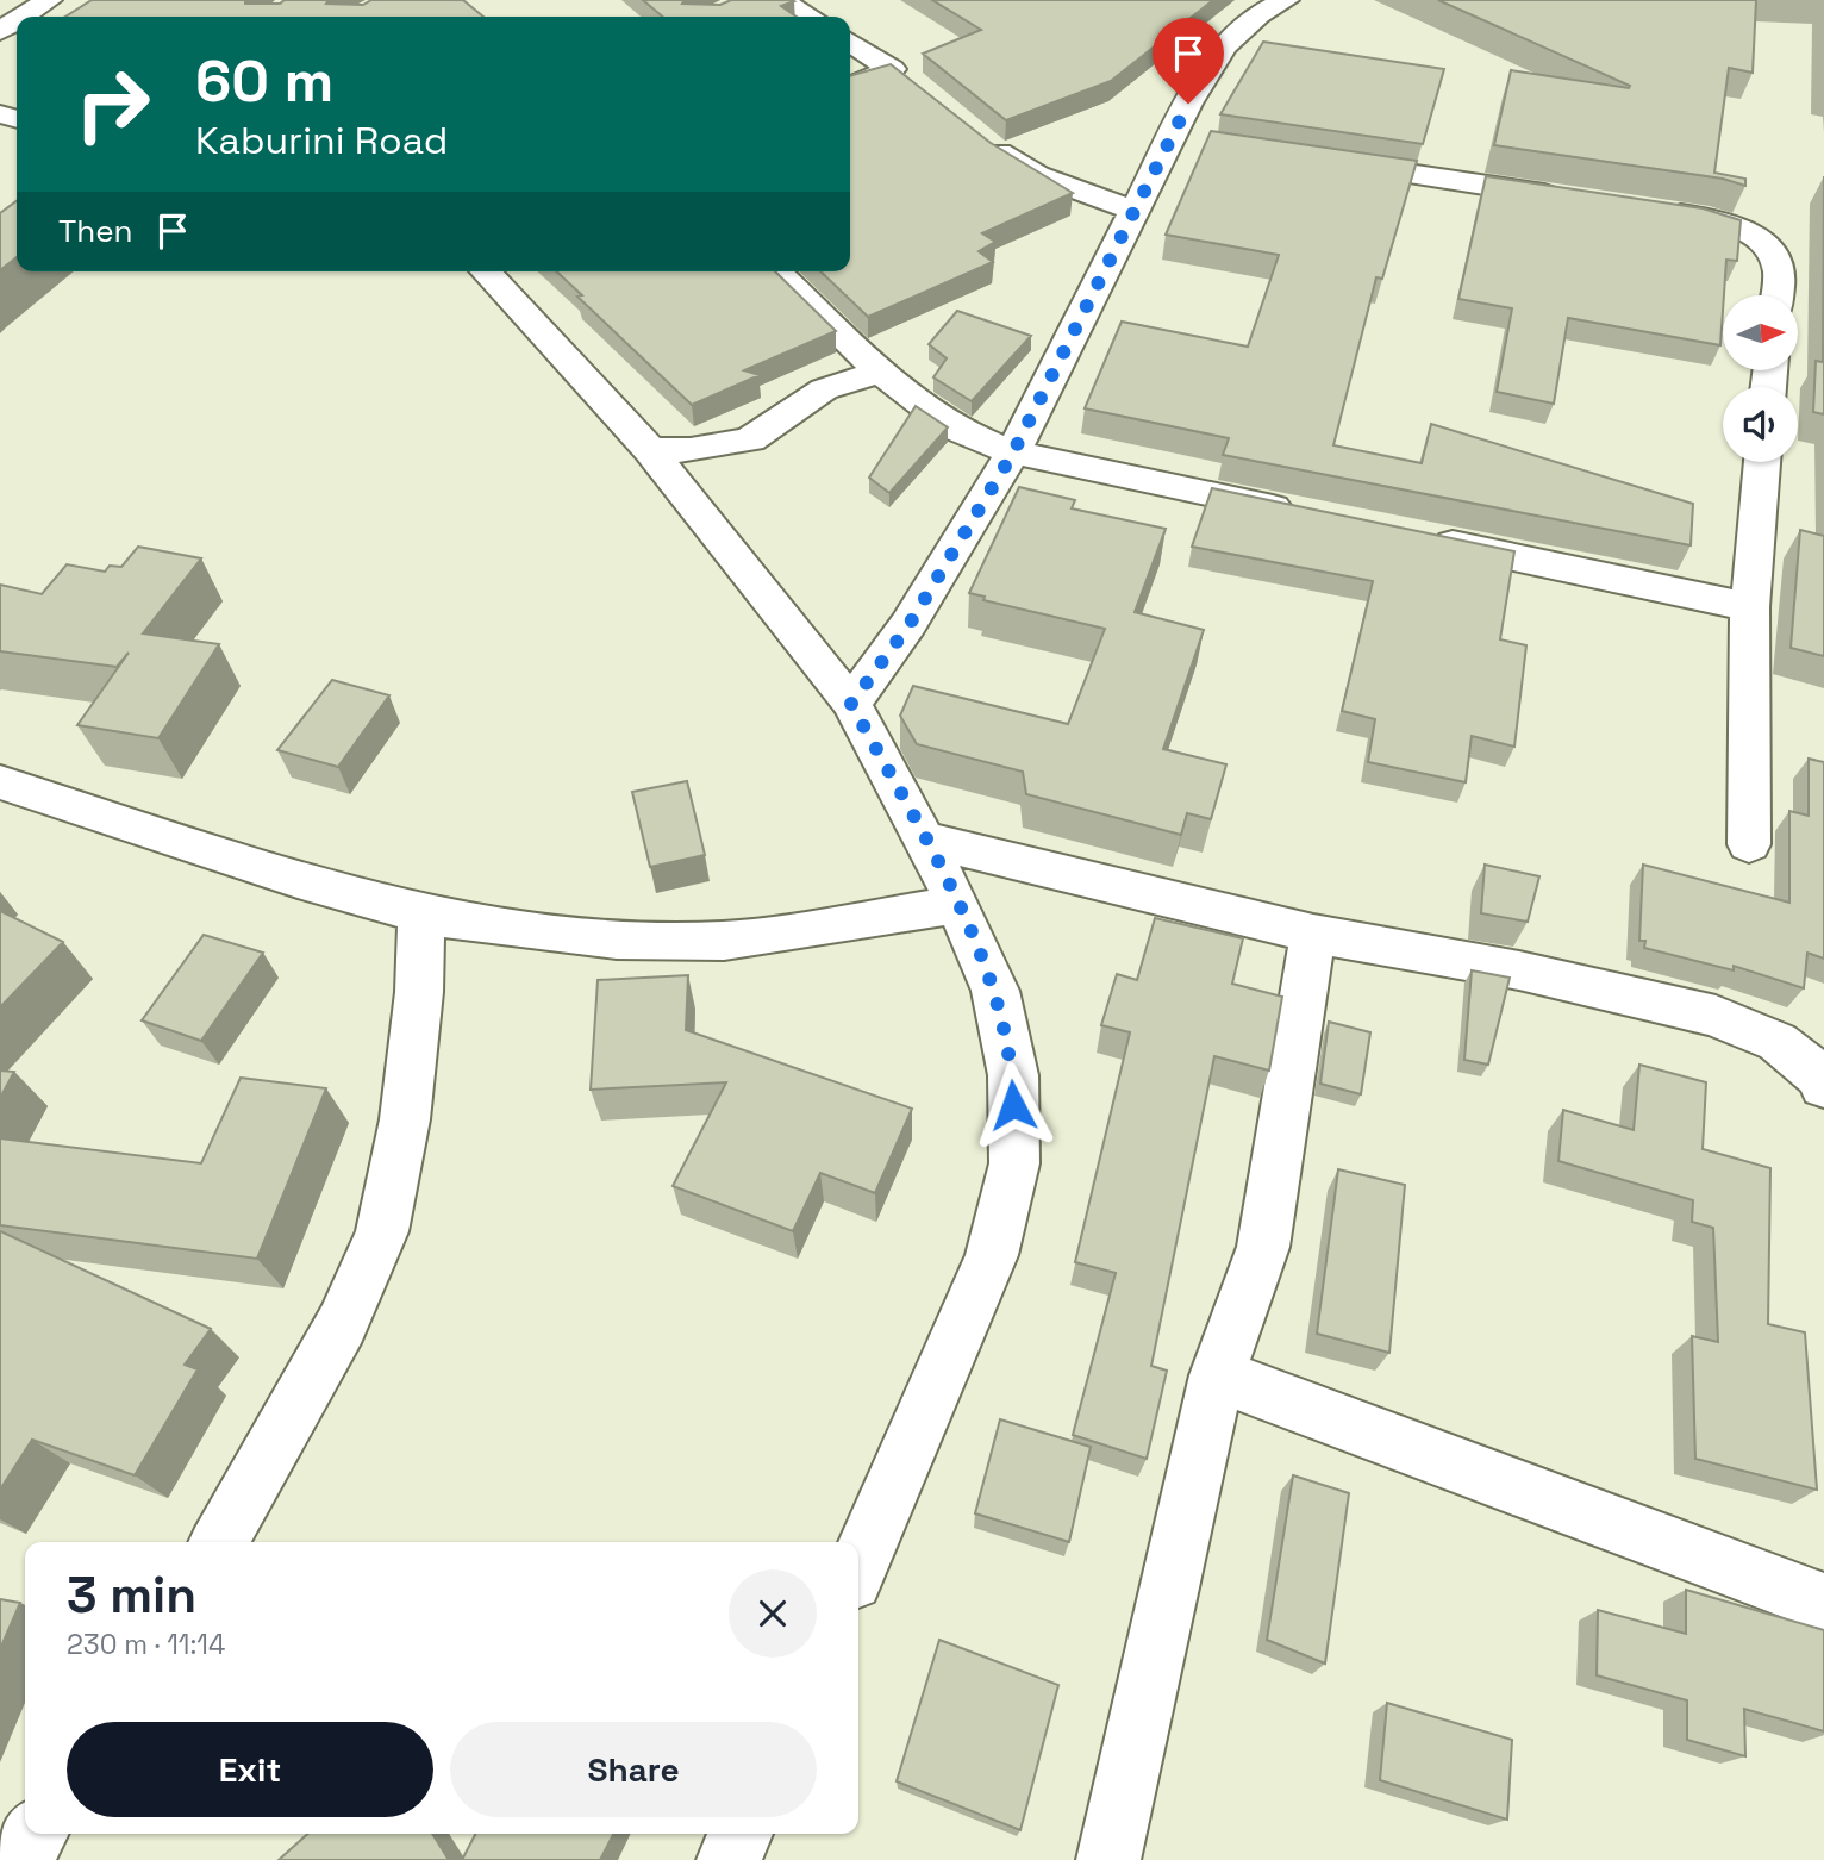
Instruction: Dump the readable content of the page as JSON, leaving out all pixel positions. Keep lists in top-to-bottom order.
{
  "north": "right",
  "page": {
    "turn": ["60 m", "Kaburini Road"],
    "then": "Then",
    "heading": ["3 min", "230 m · 11:14"],
    "buttons": ["Exit", "Share"]
  }
}
